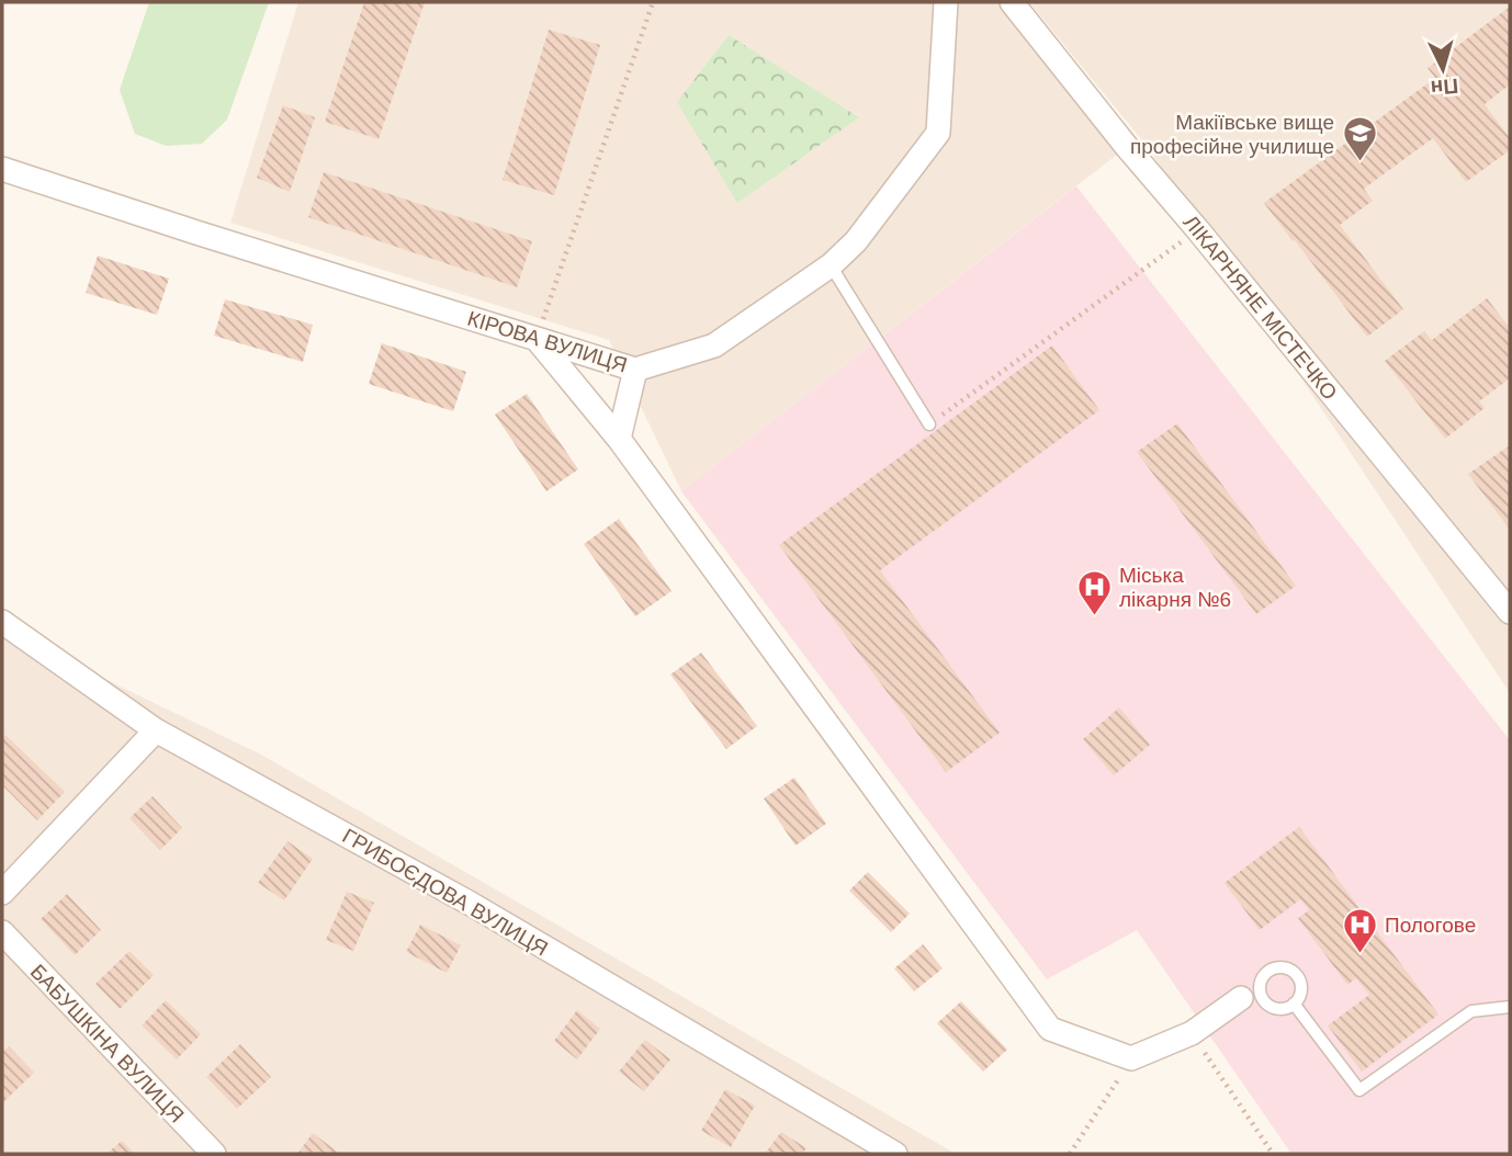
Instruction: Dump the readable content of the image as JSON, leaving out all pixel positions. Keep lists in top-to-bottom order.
{
  "streets": {
    "street": [
      "ЛІКАРНЯНЕ МІСТЕЧКО",
      "КІРОВА ВУЛИЦЯ",
      "ГРИБОЄДОВА ВУЛИЦЯ",
      "БАБУШКІНА ВУЛИЦЯ"
    ]
  },
  "places": {
    "school or university": ["Макіївське вище професійне училище"],
    "hospital": ["Міська лікарня №6", "Пологове"]
  },
  "north": "bottom"
}
